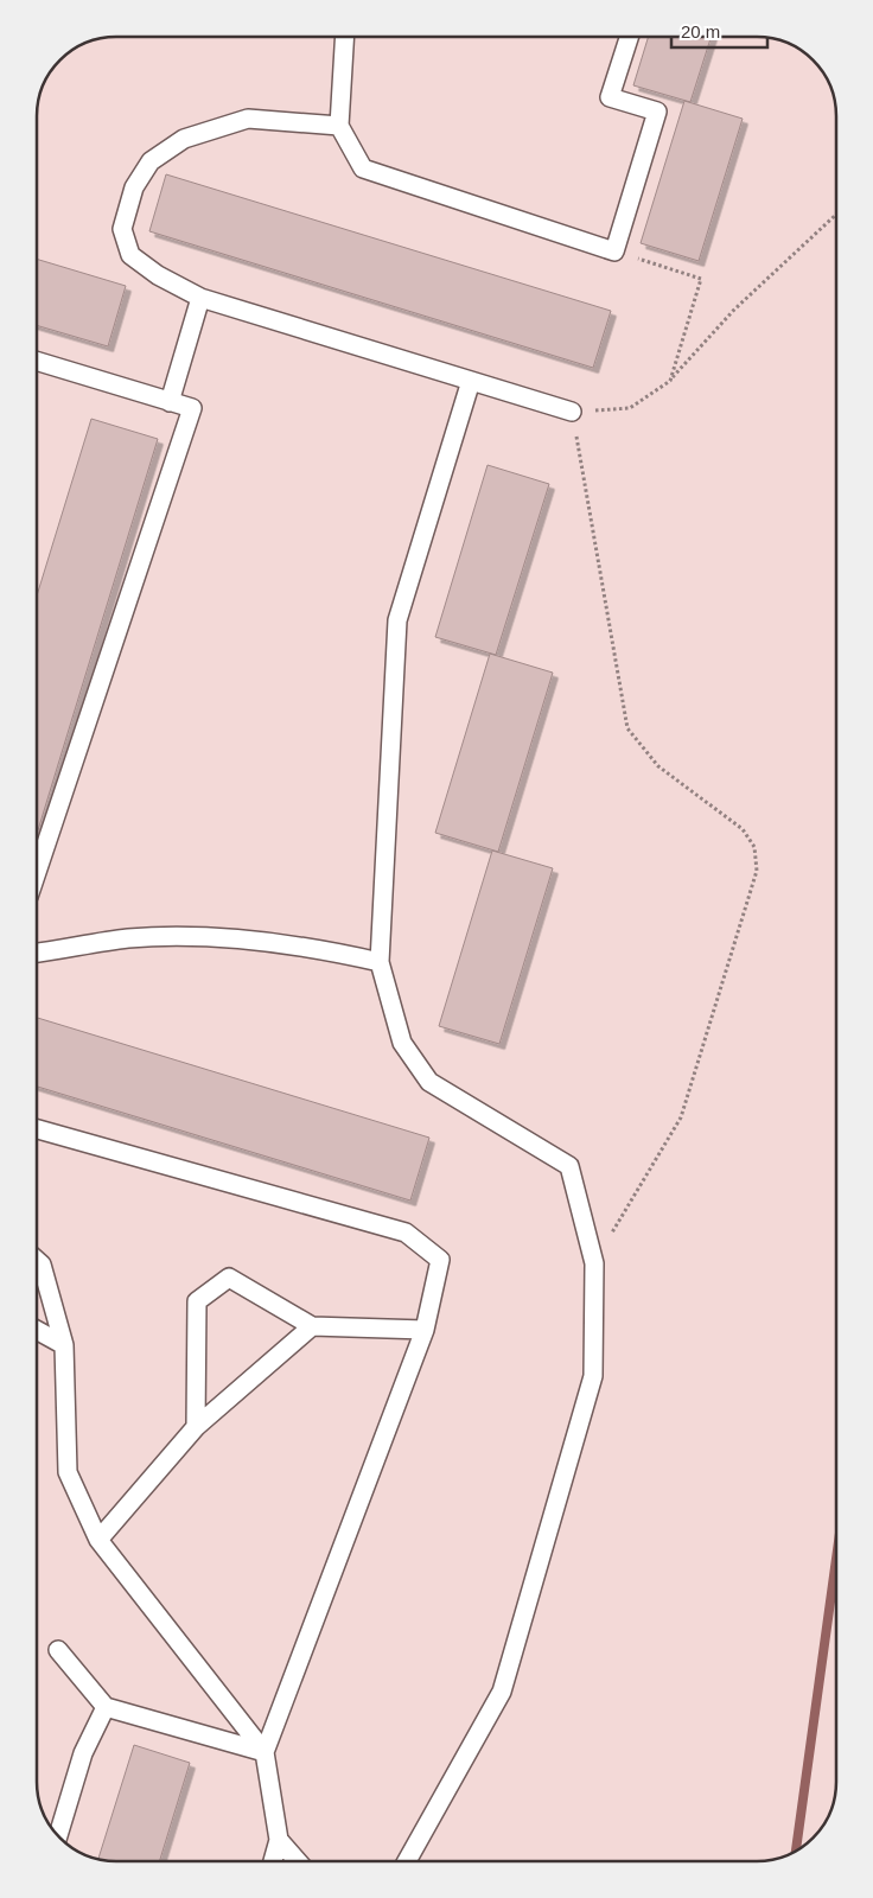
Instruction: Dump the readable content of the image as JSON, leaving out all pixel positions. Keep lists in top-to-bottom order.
{
  "scale_bar": "20 m"
}
